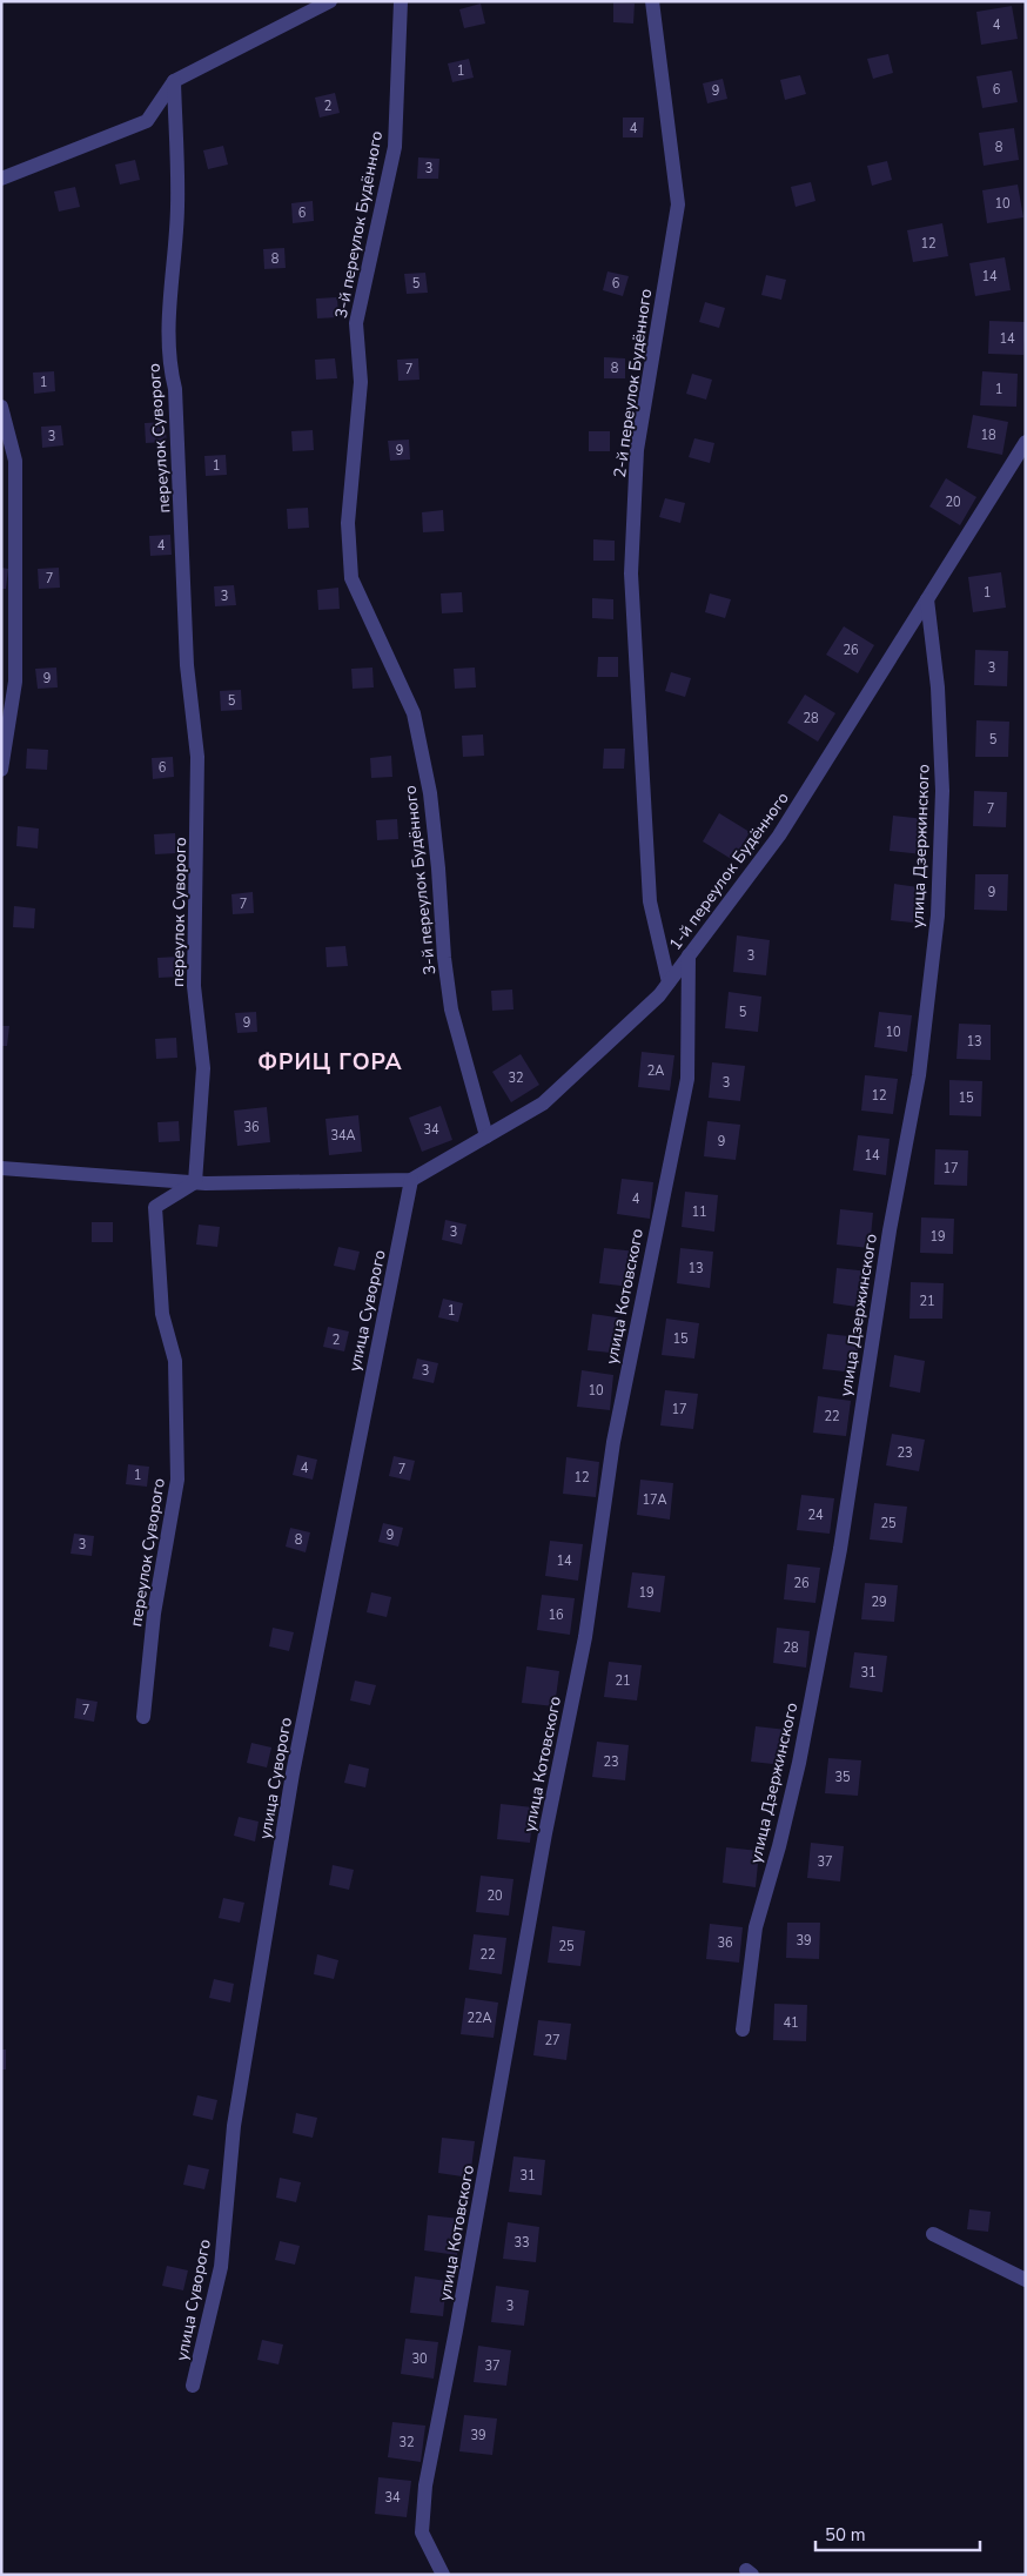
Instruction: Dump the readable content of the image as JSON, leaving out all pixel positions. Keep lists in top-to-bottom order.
{
  "streets": {
    "street": [
      "3-й переулок Будённого",
      "2-й переулок Будённого",
      "переулок Суворого",
      "улица Дзержинского",
      "1-й переулок Будённого",
      "улица Котовского",
      "улица Суворого"
    ]
  },
  "crossings": [
    ["3-й переулок Будённого", "1-й переулок Будённого"],
    ["2-й переулок Будённого", "1-й переулок Будённого"],
    ["улица Дзержинского", "1-й переулок Будённого"],
    ["1-й переулок Будённого", "улица Котовского"],
    ["1-й переулок Будённого", "улица Суворого"]
  ],
  "districts": ["ФРИЦ ГОРА"],
  "house_numbers": [
    "4",
    "1",
    "6",
    "9",
    "2",
    "4",
    "8",
    "3",
    "10",
    "6",
    "12",
    "8",
    "14",
    "5",
    "6",
    "14",
    "8",
    "7",
    "1",
    "1",
    "18",
    "3",
    "9",
    "1",
    "20",
    "4",
    "7",
    "1",
    "3",
    "26",
    "3",
    "9",
    "5",
    "28",
    "5",
    "6",
    "7",
    "9",
    "7",
    "3",
    "5",
    "9",
    "10",
    "13",
    "2А",
    "32",
    "3",
    "12",
    "15",
    "36",
    "34",
    "34А",
    "9",
    "14",
    "17",
    "4",
    "11",
    "3",
    "19",
    "13",
    "21",
    "1",
    "15",
    "2",
    "3",
    "10",
    "17",
    "22",
    "23",
    "4",
    "7",
    "1",
    "12",
    "17А",
    "24",
    "25",
    "9",
    "8",
    "3",
    "14",
    "26",
    "19",
    "29",
    "16",
    "28",
    "31",
    "21",
    "7",
    "23",
    "35",
    "37",
    "20",
    "39",
    "36",
    "25",
    "22",
    "22А",
    "41",
    "27",
    "31",
    "33",
    "3",
    "30",
    "37",
    "39",
    "32",
    "34"
  ],
  "scale_bar": "50 m"
}
